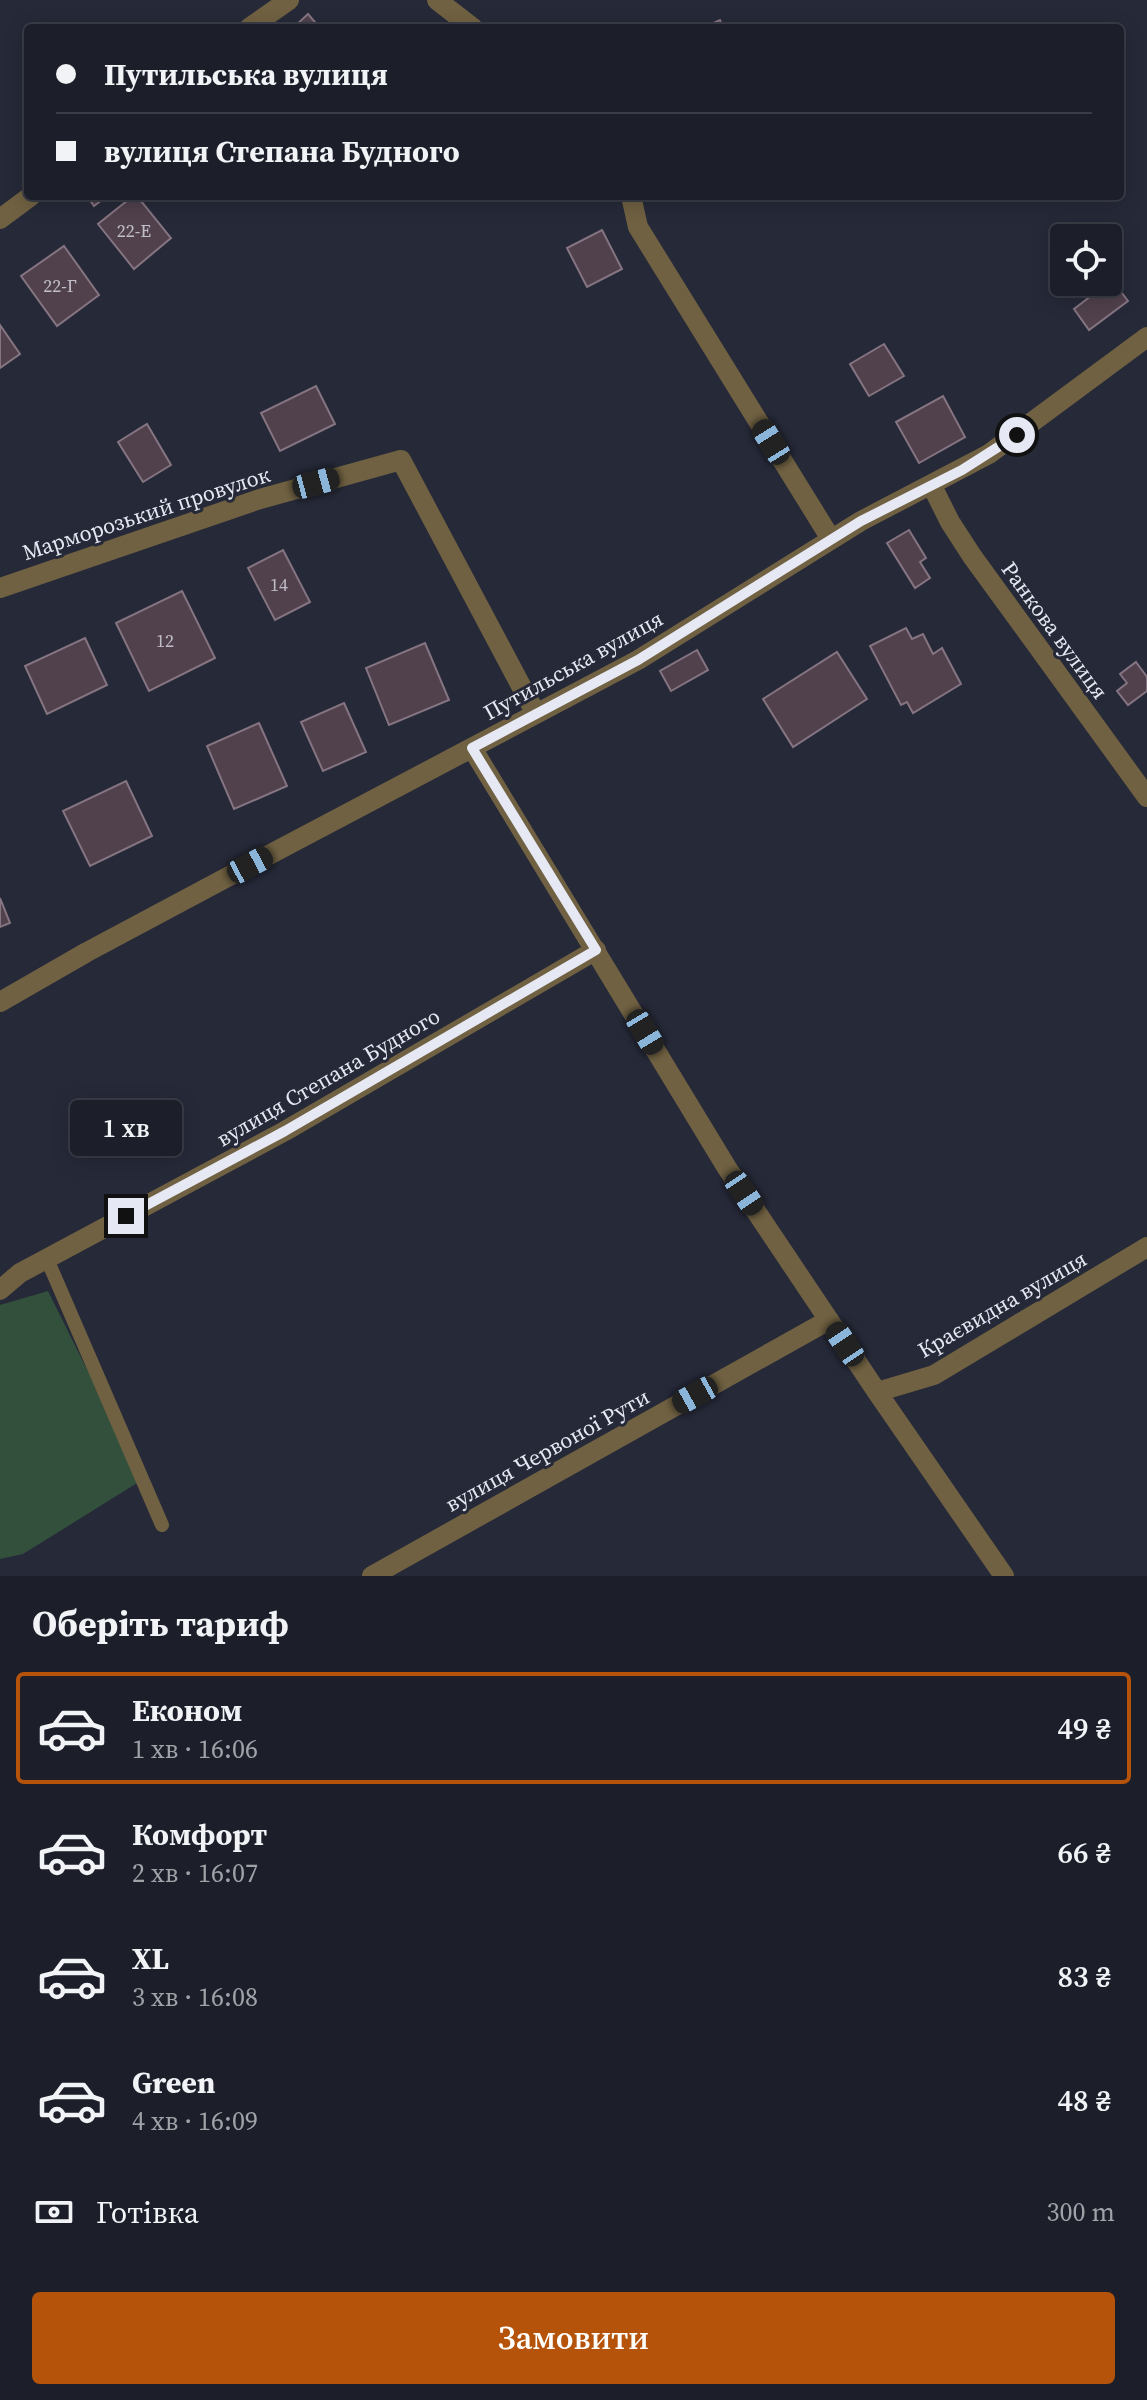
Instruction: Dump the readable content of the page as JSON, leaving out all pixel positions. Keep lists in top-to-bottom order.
{
  "streets": {
    "street": [
      "Марморозький провулок",
      "Ранкова вулиця",
      "Путильська вулиця",
      "вулиця Степана Будного",
      "Краєвидна вулиця",
      "вулиця Червоної Рути"
    ]
  },
  "crossings": [
    ["Марморозький провулок", "Путильська вулиця"],
    ["Ранкова вулиця", "Путильська вулиця"]
  ],
  "house_numbers": [
    "22-Е",
    "22-Г",
    "14",
    "12"
  ],
  "page": {
    "banner": ["Путильська вулиця", "вулиця Степана Будного"],
    "bubble": "1 хв",
    "heading": "Оберіть тариф",
    "list": [
      {
        "name": "Економ",
        "note": "1 хв · 16:06",
        "value": "49 ₴"
      },
      {
        "name": "Комфорт",
        "note": "2 хв · 16:07",
        "value": "66 ₴"
      },
      {
        "name": "XL",
        "note": "3 хв · 16:08",
        "value": "83 ₴"
      },
      {
        "name": "Green",
        "note": "4 хв · 16:09",
        "value": "48 ₴"
      }
    ],
    "pay": ["Готівка", "300 m"],
    "buttons": "Замовити"
  }
}
